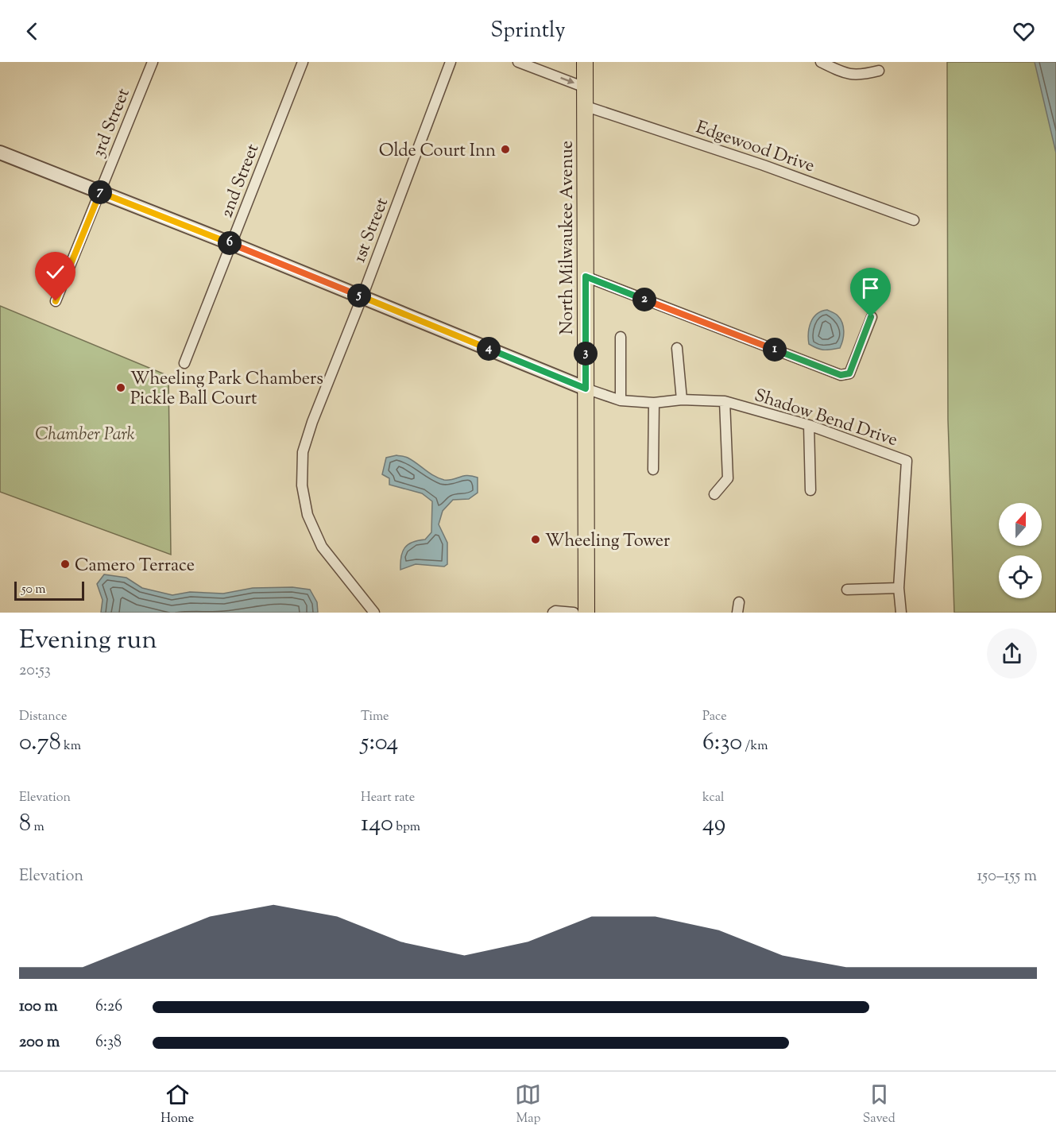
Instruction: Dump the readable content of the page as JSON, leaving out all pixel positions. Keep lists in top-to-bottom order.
{
  "streets": {
    "main road": ["North Milwaukee Avenue"],
    "street": [
      "3rd Street",
      "Edgewood Drive",
      "2nd Street",
      "1st Street",
      "Shadow Bend Drive"
    ]
  },
  "crossings": [
    ["Edgewood Drive", "North Milwaukee Avenue"],
    ["North Milwaukee Avenue", "Shadow Bend Drive"]
  ],
  "parks": ["Chamber Park"],
  "places": [
    "Olde Court Inn",
    "Wheeling Park Chambers Pickle Ball Court",
    "Wheeling Tower",
    "Camero Terrace"
  ],
  "scale_bar": "50 m",
  "north": "top",
  "page": {
    "header": "Sprintly",
    "pins": [
      "7",
      "6",
      "5",
      "2",
      "4",
      "1",
      "3"
    ],
    "scale": "50 m",
    "heading": ["Evening run", "20:53"],
    "stats": [
      ["Distance", "0.78 km"],
      ["Time", "5:04"],
      ["Pace", "6:30 /km"],
      ["Elevation", "8 m"],
      ["Heart rate", "140 bpm"],
      ["kcal", "49"]
    ],
    "chart": ["Elevation", "150–155 m"],
    "list": [
      {
        "name": "100 m",
        "note": "6:26"
      },
      {
        "name": "200 m",
        "note": "6:38"
      }
    ],
    "tabs": ["Home", "Map", "Saved"]
  }
}
